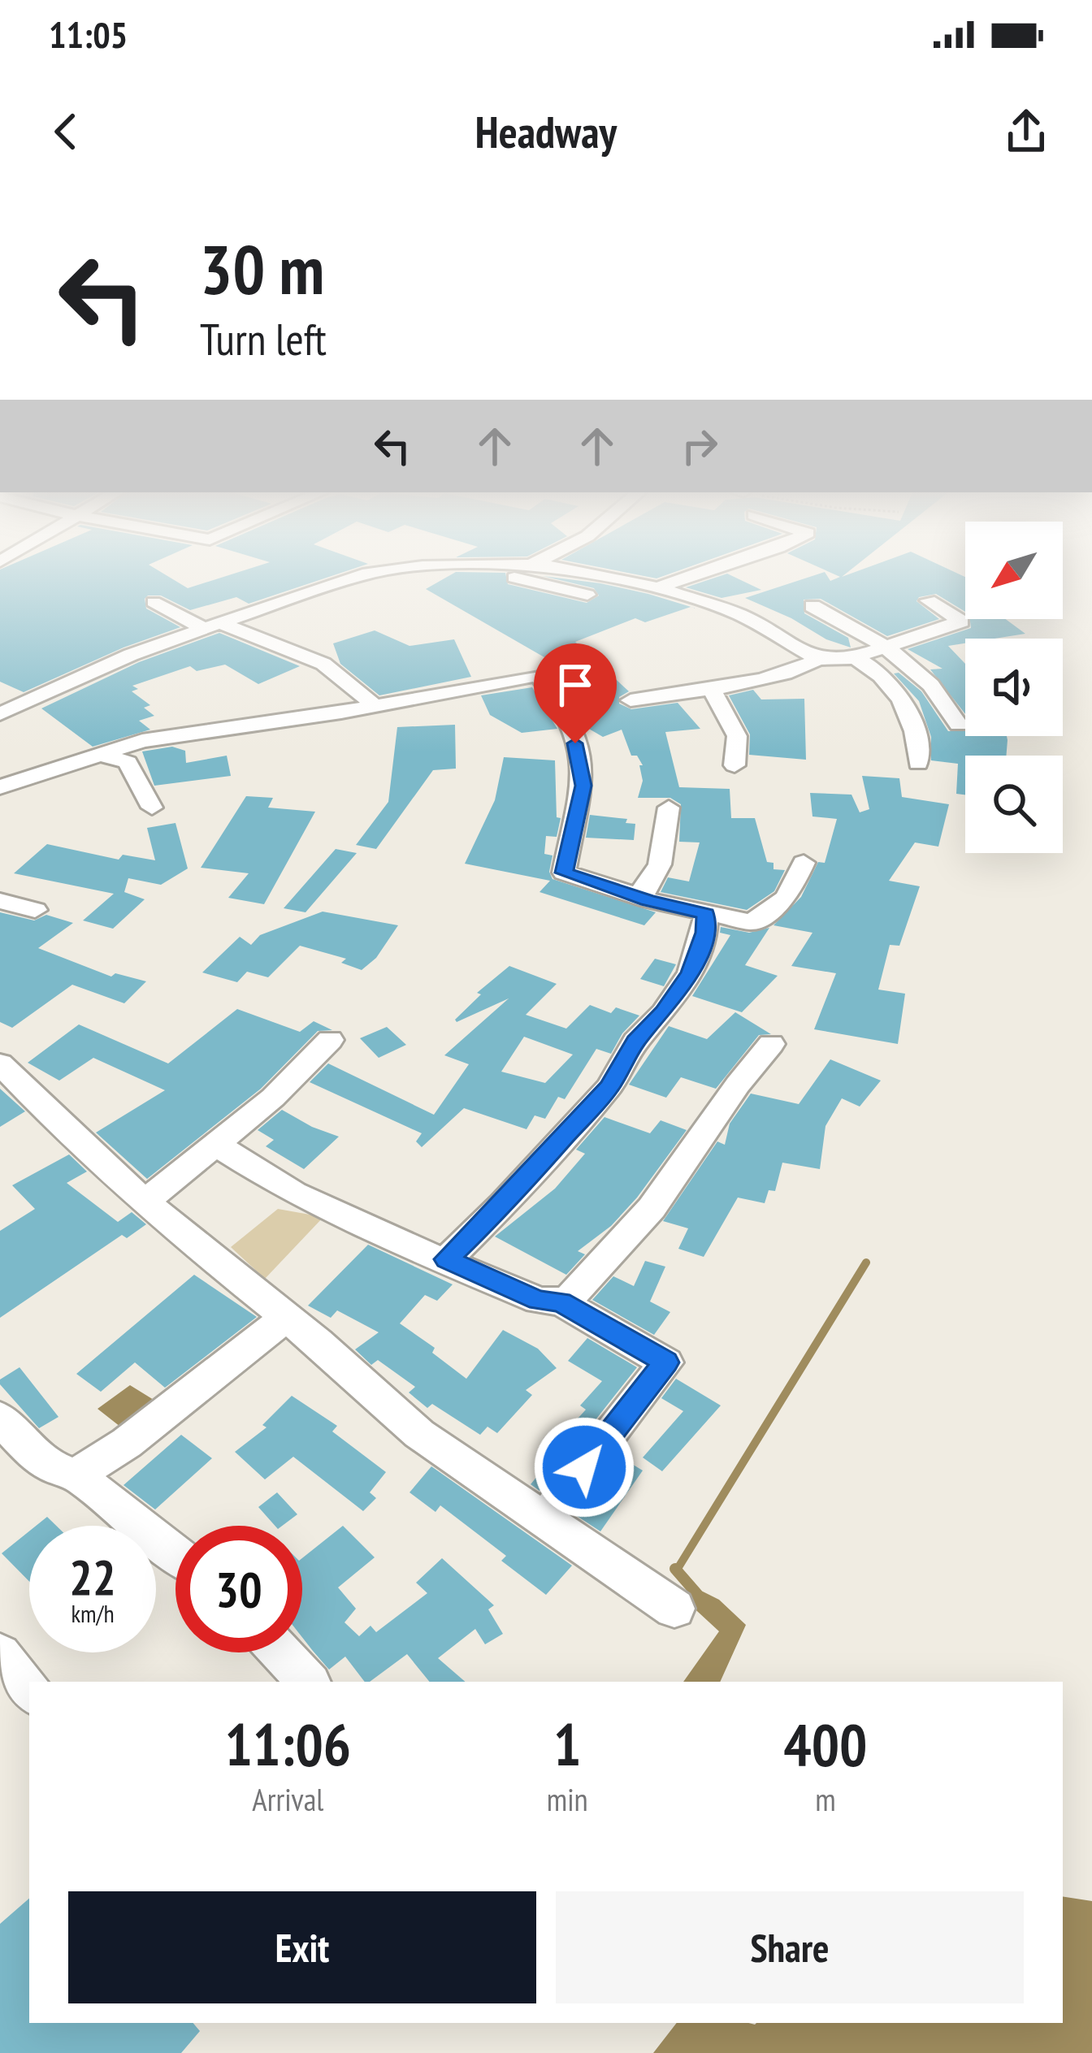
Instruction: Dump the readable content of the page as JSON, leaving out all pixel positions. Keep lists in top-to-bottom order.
{
  "north": "bottom left",
  "page": {
    "status": "11:05",
    "header": "Headway",
    "turn": ["30 m", "Turn left"],
    "speed": "22 km/h",
    "limit": "30",
    "eta": [
      "11:06",
      "Arrival",
      "1",
      "min",
      "400",
      "m"
    ],
    "buttons": ["Exit", "Share"]
  }
}
